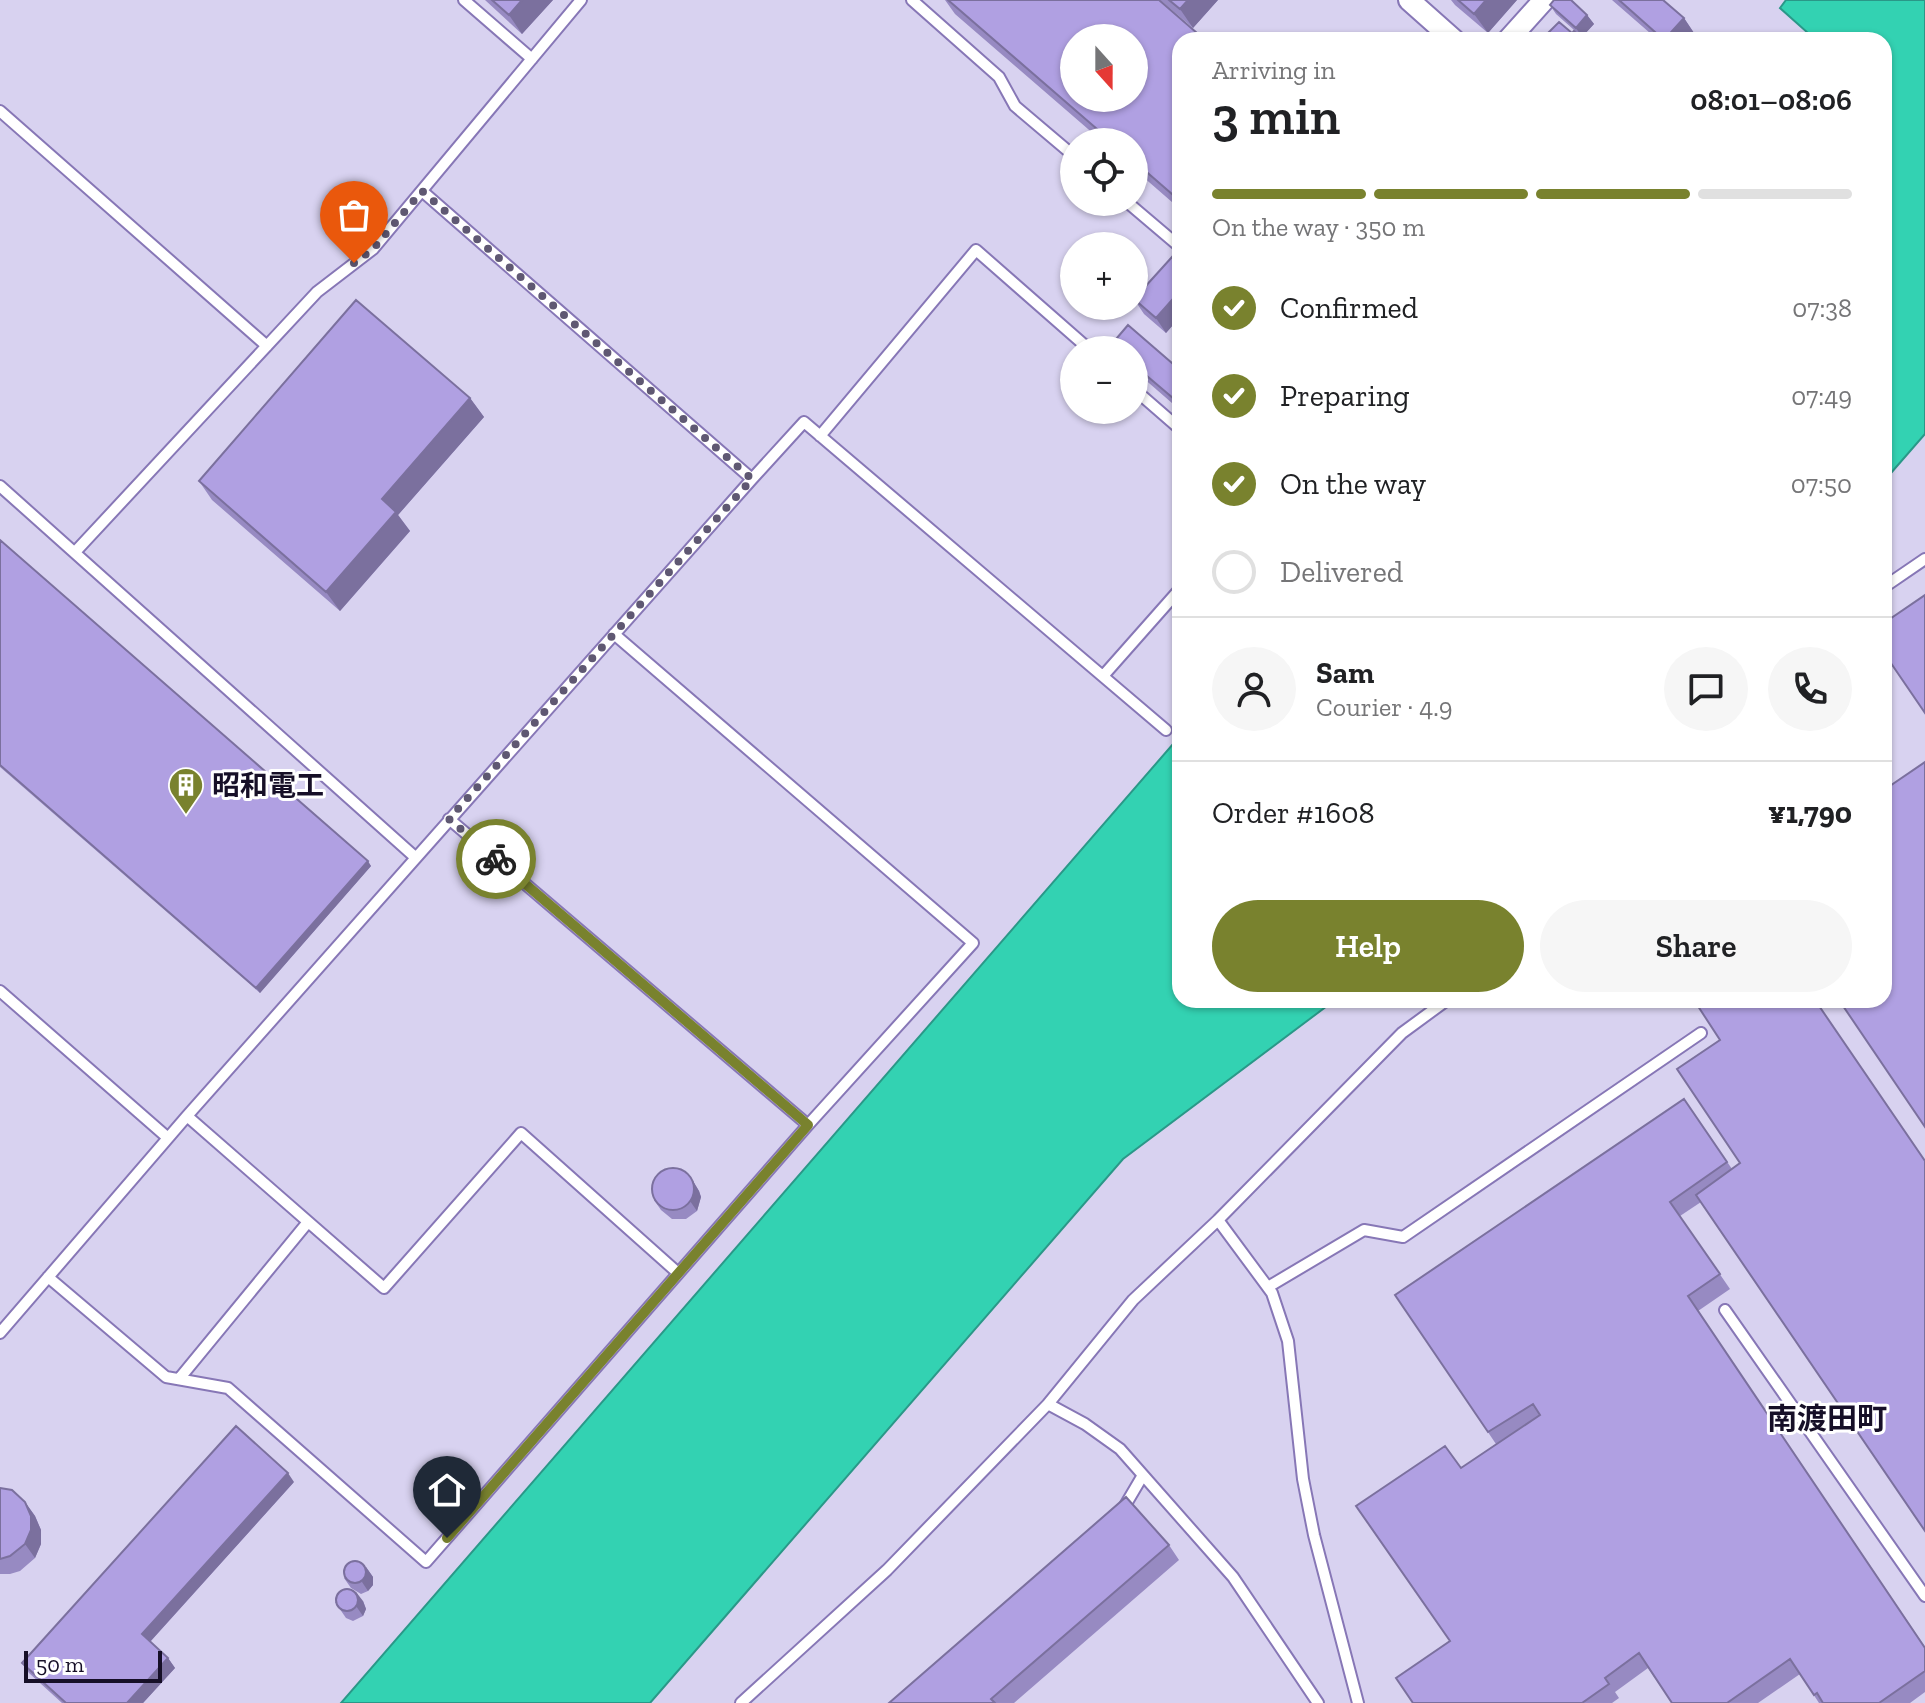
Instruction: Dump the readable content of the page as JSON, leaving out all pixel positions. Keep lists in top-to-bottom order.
{
  "districts": ["南渡田町"],
  "places": {
    "building": ["昭和電工"]
  },
  "scale_bar": "50 m",
  "north": "bottom",
  "page": {
    "map_buttons": ["+", "−"],
    "heading": ["3 min", "Arriving in", "08:01–08:06"],
    "panel": [
      "Sam",
      "Courier · 4.9",
      "Order #1608",
      "¥1,790"
    ],
    "bar": "On the way · 350 m",
    "list": [
      ["Confirmed", "07:38"],
      ["Preparing", "07:49"],
      ["On the way", "07:50"],
      "Delivered"
    ],
    "buttons": ["Help", "Share"],
    "scale": "50 m"
  }
}
